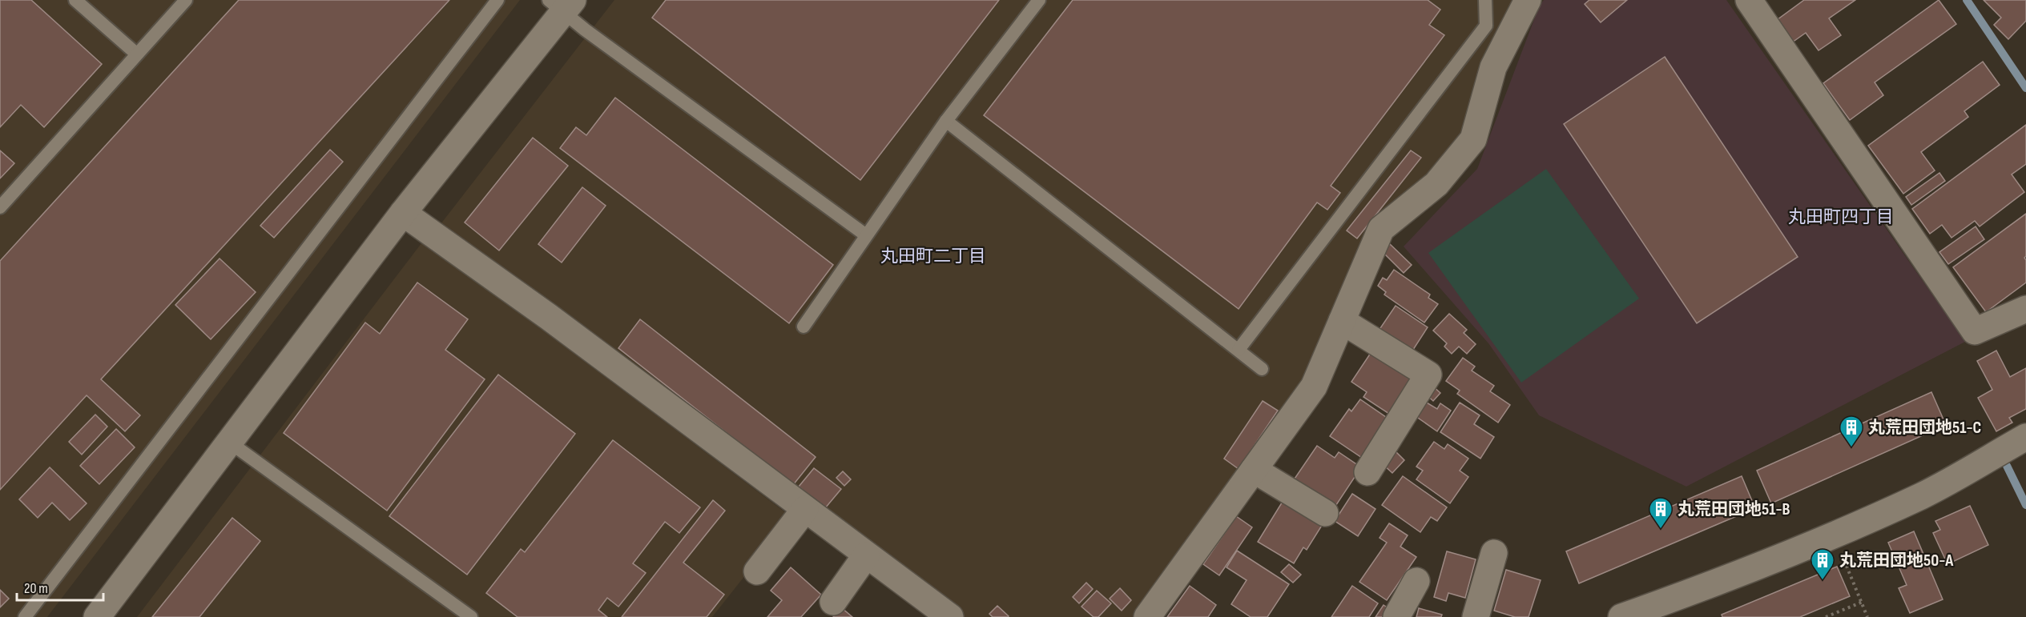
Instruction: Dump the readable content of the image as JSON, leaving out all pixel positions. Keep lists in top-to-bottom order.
{
  "districts": ["丸田町四丁目", "丸田町二丁目"],
  "places": {
    "building": ["丸荒田団地51-C", "丸荒田団地51-B", "丸荒田団地50-A"]
  },
  "scale_bar": "20 m"
}
